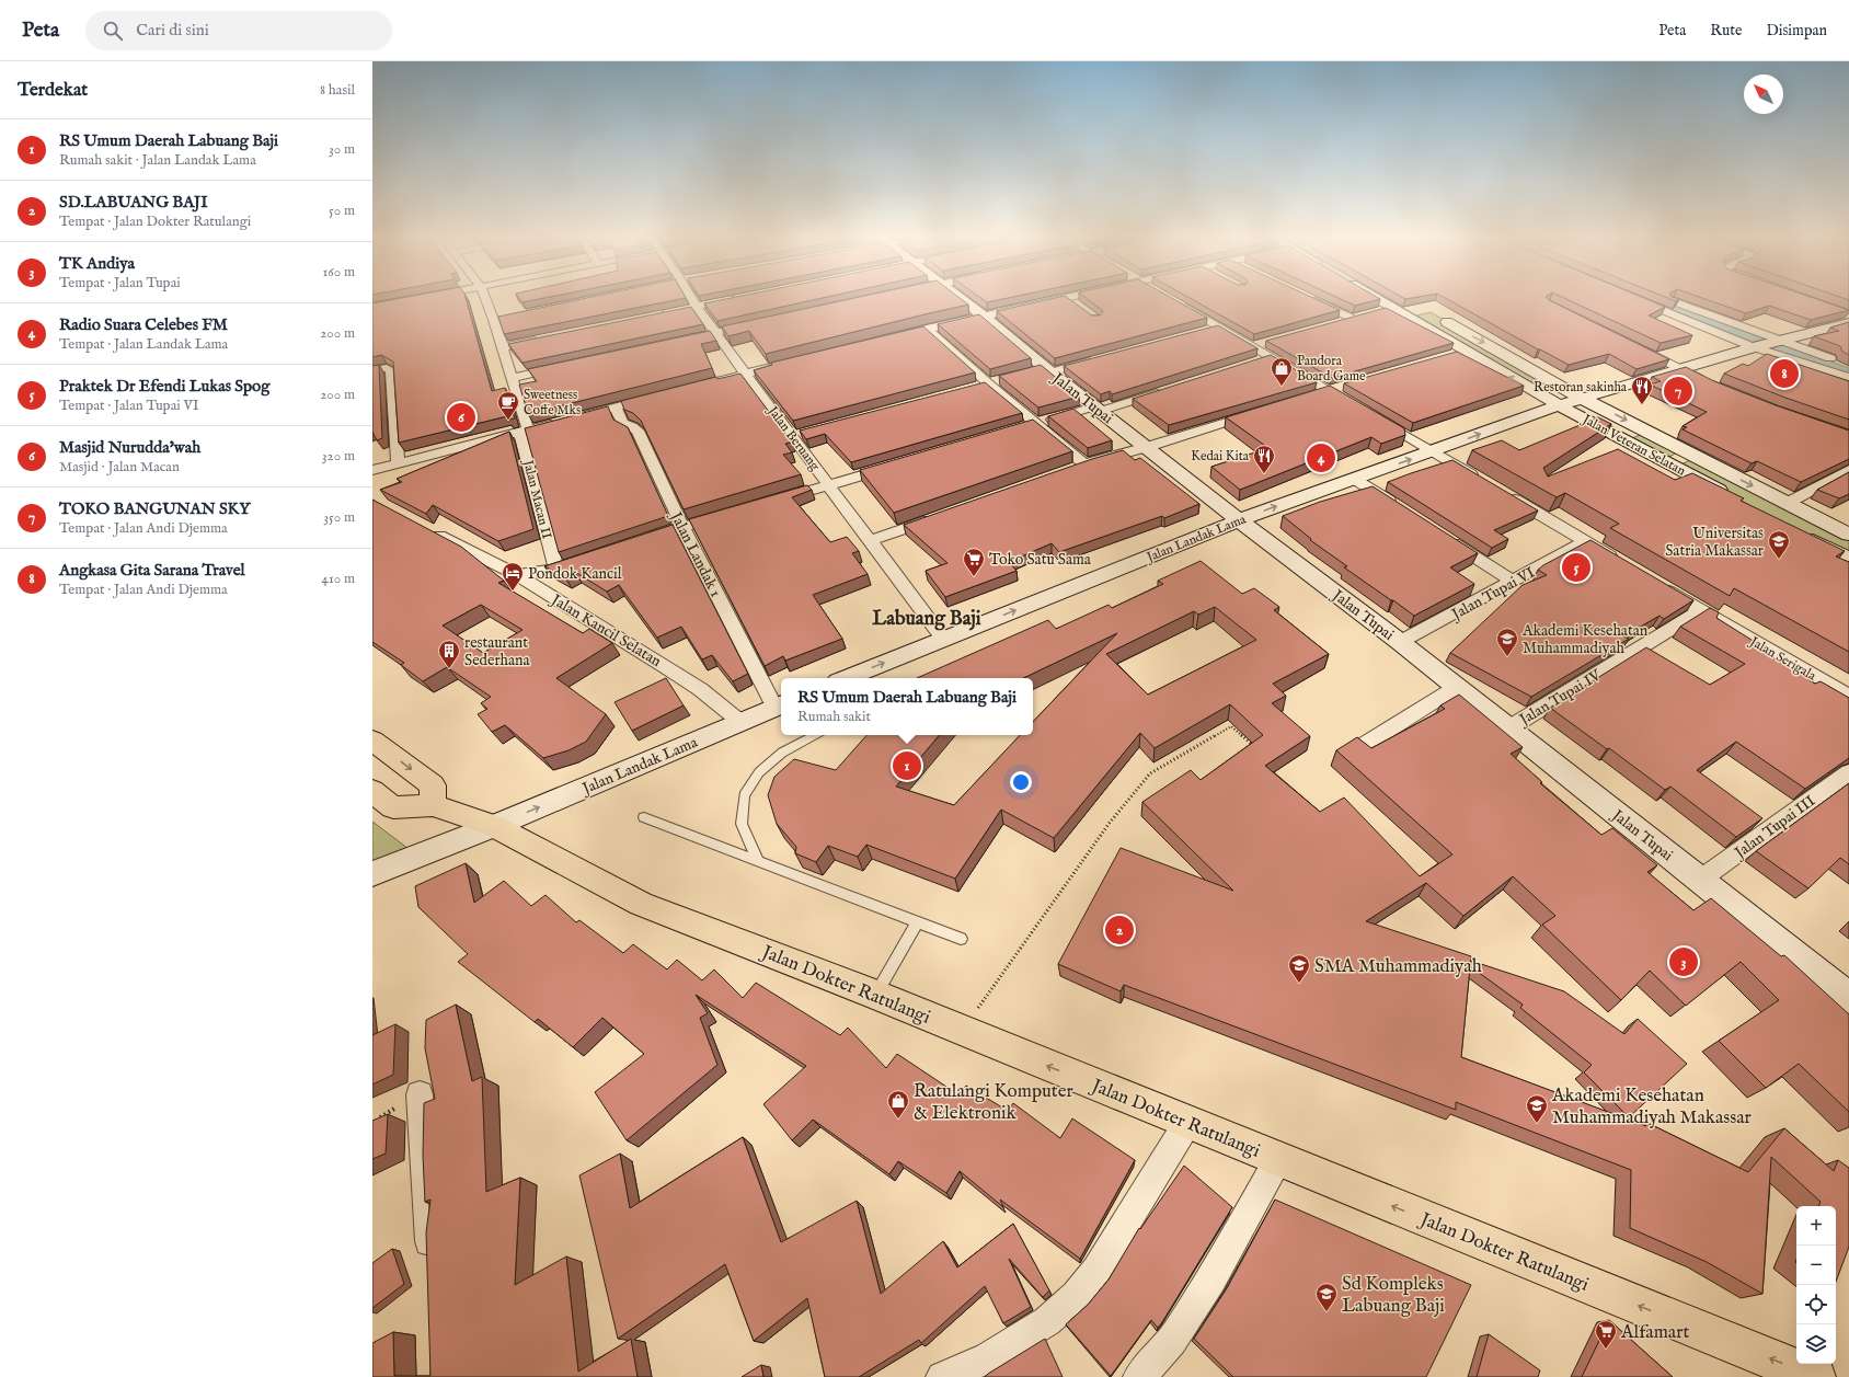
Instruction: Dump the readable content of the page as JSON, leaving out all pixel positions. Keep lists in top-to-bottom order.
{
  "streets": {
    "main road": [
      "Jalan Tupai",
      "Jalan Veteran Selatan",
      "Jalan Landak Lama",
      "Jalan Dokter Ratulangi"
    ],
    "street": [
      "Jalan Beruang",
      "Jalan Macan II",
      "Jalan Landak 1",
      "Jalan Tupai VI",
      "Jalan Kancil Selatan",
      "Jalan Serigala",
      "Jalan Tupai IV",
      "Jalan Tupai III"
    ]
  },
  "crossings": [
    ["Jalan Tupai", "Jalan Landak Lama"],
    ["Jalan Tupai", "Jalan Tupai VI"],
    ["Jalan Tupai", "Jalan Tupai IV"],
    ["Jalan Tupai", "Jalan Tupai III"],
    ["Jalan Beruang", "Jalan Landak Lama"],
    ["Jalan Veteran Selatan", "Jalan Landak Lama"],
    ["Jalan Landak Lama", "Jalan Landak 1"],
    ["Jalan Landak Lama", "Jalan Kancil Selatan"],
    ["Jalan Landak Lama", "Jalan Dokter Ratulangi"],
    ["Jalan Serigala", "Jalan Tupai IV"]
  ],
  "one_way": ["Jalan Landak Lama", "Jalan Dokter Ratulangi"],
  "districts": ["Labuang Baji"],
  "places": {
    "shop": ["Pandora Board Game", "Ratulangi Komputer & Elektronik"],
    "restaurant": ["Restoran sakinha", "Kedai Kita"],
    "cafe": ["Sweetness Coffe Mks"],
    "school or university": [
      "Universitas Satria Makassar",
      "Akademi Kesehatan Muhammadiyah",
      "SMA Muhammadiyah",
      "Akademi Kesehatan Muhammadiyah Makassar",
      "Sd Kompleks Labuang Baji"
    ],
    "supermarket": ["Toko Satu Sama", "Alfamart"],
    "hotel": ["Pondok Kancil"],
    "building": ["restaurant Sederhana"]
  },
  "north": "top left",
  "page": {
    "header": "Peta",
    "search": "Cari di sini",
    "nav": ["Peta", "Rute", "Disimpan"],
    "heading": ["Terdekat", "8 hasil"],
    "list": [
      {
        "mark": "1",
        "name": "RS Umum Daerah Labuang Baji",
        "note": "Rumah sakit · Jalan Landak Lama",
        "value": "30 m"
      },
      {
        "mark": "2",
        "name": "SD.LABUANG BAJI",
        "note": "Tempat · Jalan Dokter Ratulangi",
        "value": "50 m"
      },
      {
        "mark": "3",
        "name": "TK Andiya",
        "note": "Tempat · Jalan Tupai",
        "value": "160 m"
      },
      {
        "mark": "4",
        "name": "Radio Suara Celebes FM",
        "note": "Tempat · Jalan Landak Lama",
        "value": "200 m"
      },
      {
        "mark": "5",
        "name": "Praktek Dr Efendi Lukas Spog",
        "note": "Tempat · Jalan Tupai VI",
        "value": "200 m"
      },
      {
        "mark": "6",
        "name": "Masjid Nurudda'wah",
        "note": "Masjid · Jalan Macan",
        "value": "320 m"
      },
      {
        "mark": "7",
        "name": "TOKO BANGUNAN SKY",
        "note": "Tempat · Jalan Andi Djemma",
        "value": "350 m"
      },
      {
        "mark": "8",
        "name": "Angkasa Gita Sarana Travel",
        "note": "Tempat · Jalan Andi Djemma",
        "value": "410 m"
      }
    ],
    "pins": [
      "8",
      "7",
      "6",
      "4",
      "5",
      "1",
      "2",
      "3"
    ],
    "popup": ["RS Umum Daerah Labuang Baji", "Rumah sakit"],
    "map_buttons": ["+", "−"]
  }
}
